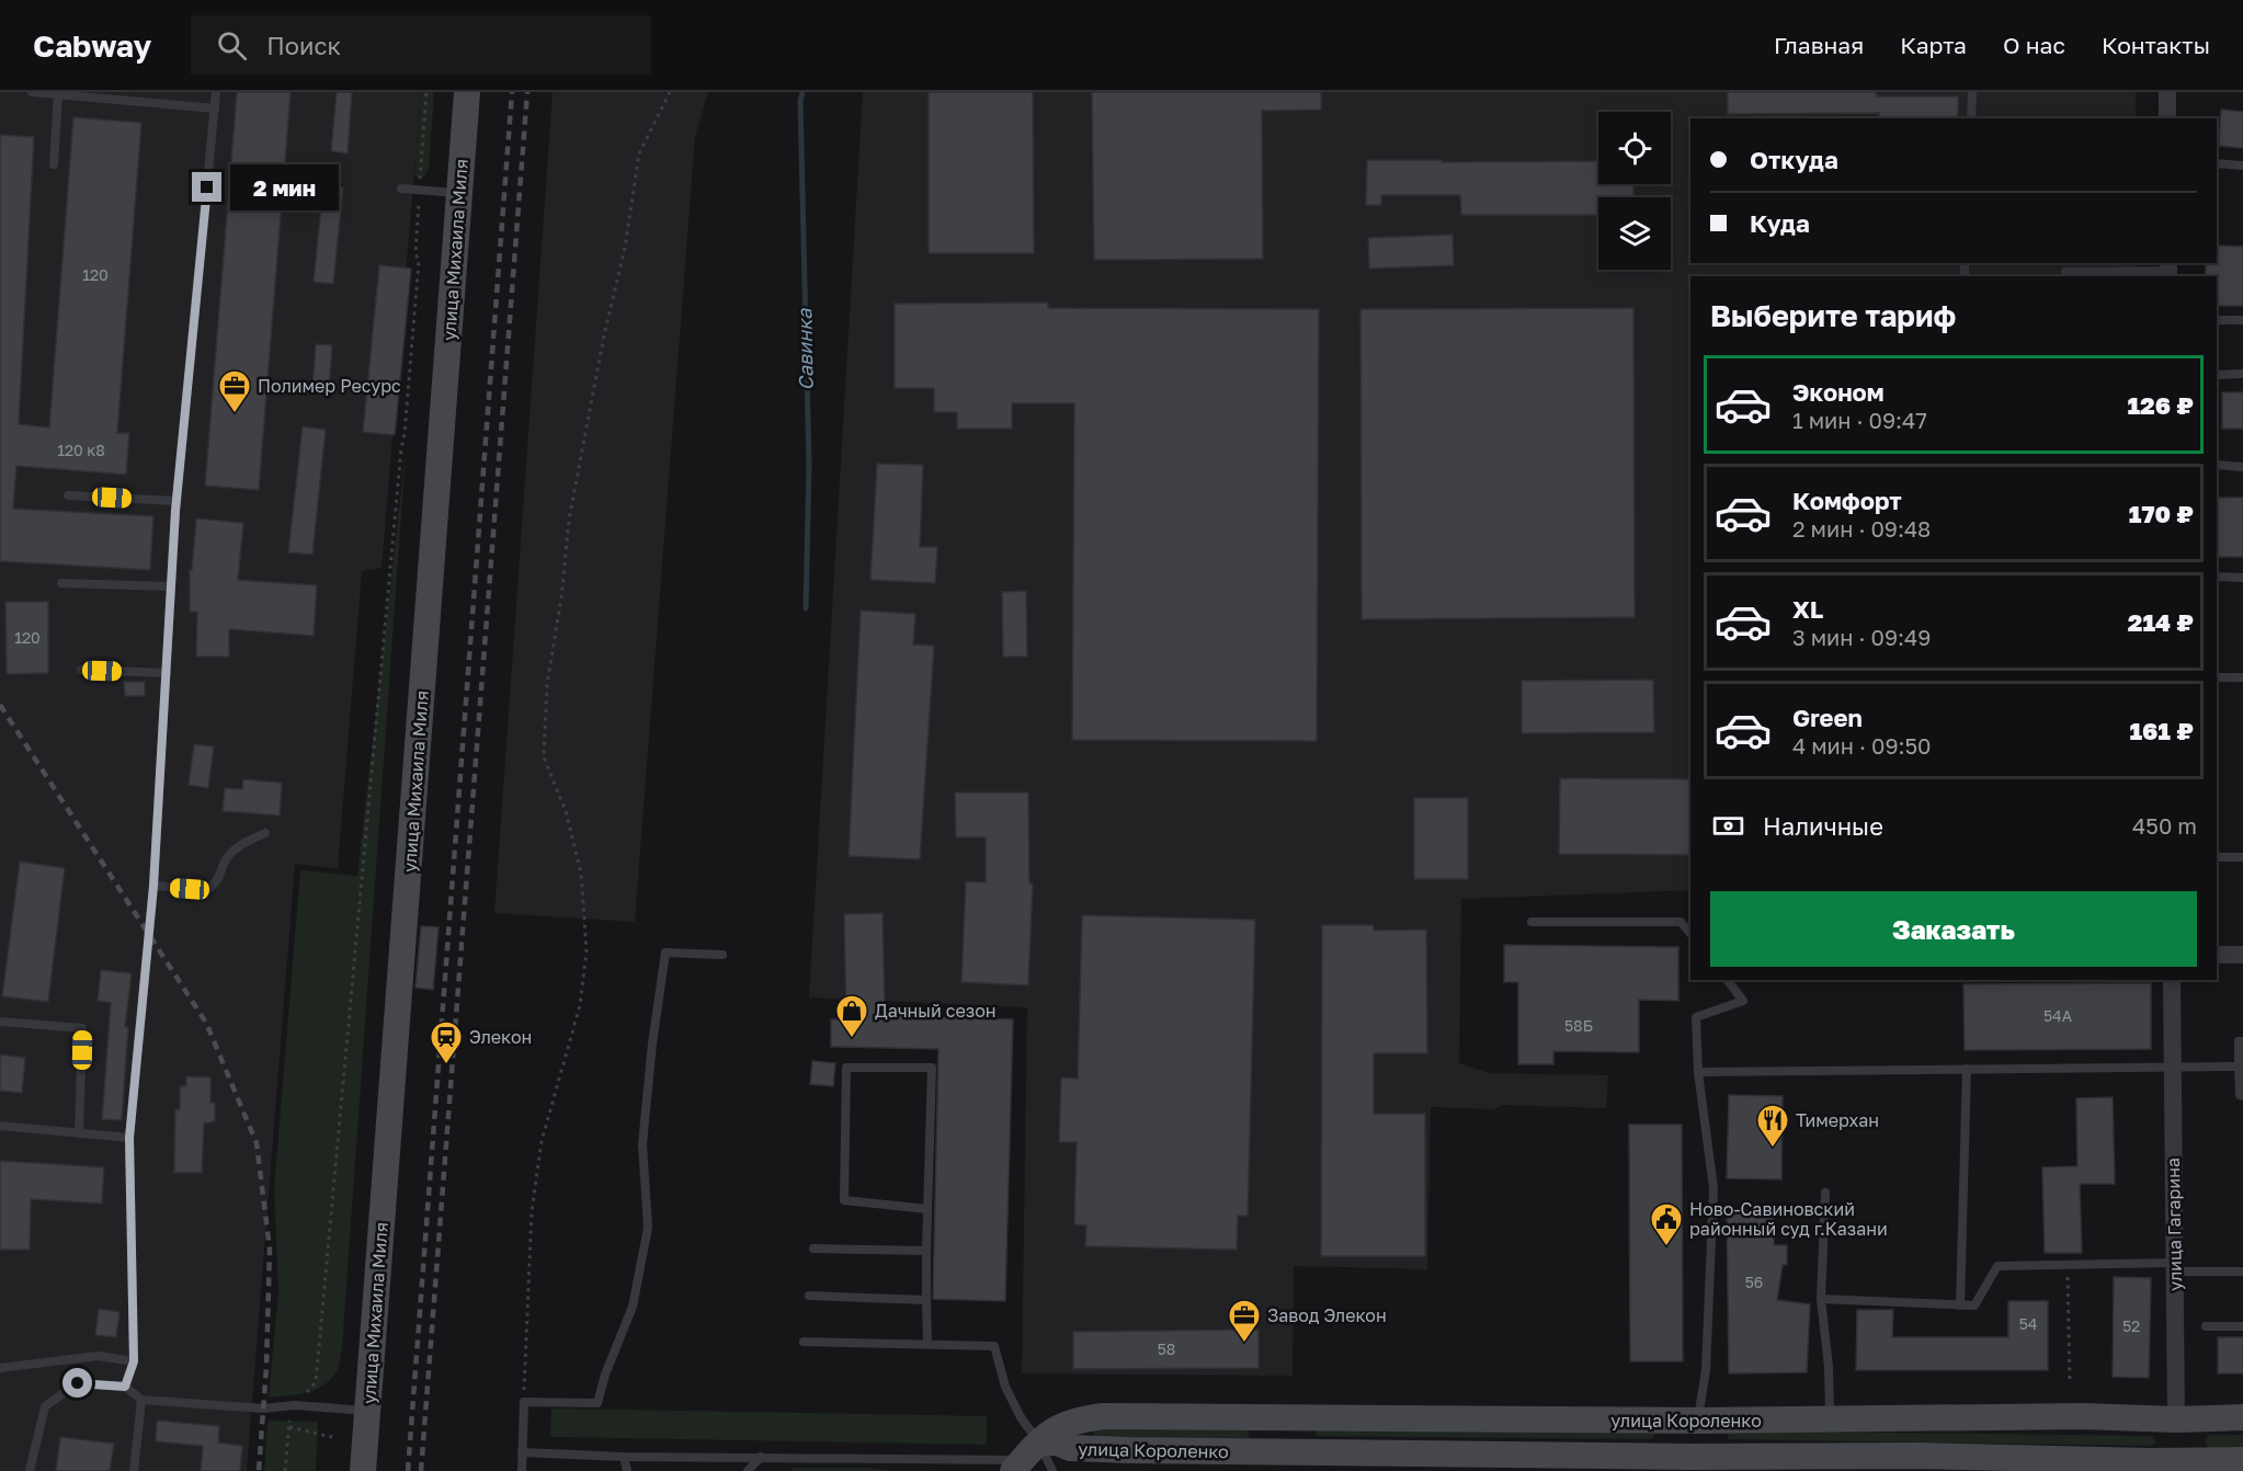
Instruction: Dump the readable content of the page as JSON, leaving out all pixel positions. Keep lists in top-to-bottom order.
{
  "streets": {
    "street": ["улица Михаила Миля", "улица Гагарина", "улица Короленко"]
  },
  "crossings": [
    ["улица Гагарина", "улица Короленко"]
  ],
  "water": ["Савинка"],
  "places": {
    "office": ["Полимер Ресурс", "Завод Элекон"],
    "shop": ["Дачный сезон"],
    "station": ["Элекон"],
    "restaurant": ["Тимерхан"],
    "public building": ["Ново-Савиновский районный суд г.Казани"]
  },
  "house_numbers": [
    "120",
    "120 к8",
    "120",
    "54А",
    "58Б",
    "56",
    "54",
    "52",
    "58"
  ],
  "page": {
    "header": "Cabway",
    "search": "Поиск",
    "nav": [
      "Главная",
      "Карта",
      "О нас",
      "Контакты"
    ],
    "banner": ["Откуда", "Куда"],
    "bubble": "2 мин",
    "heading": "Выберите тариф",
    "list": [
      {
        "name": "Эконом",
        "note": "1 мин · 09:47",
        "value": "126 ₽"
      },
      {
        "name": "Комфорт",
        "note": "2 мин · 09:48",
        "value": "170 ₽"
      },
      {
        "name": "XL",
        "note": "3 мин · 09:49",
        "value": "214 ₽"
      },
      {
        "name": "Green",
        "note": "4 мин · 09:50",
        "value": "161 ₽"
      }
    ],
    "pay": ["Наличные", "450 m"],
    "buttons": "Заказать"
  }
}
